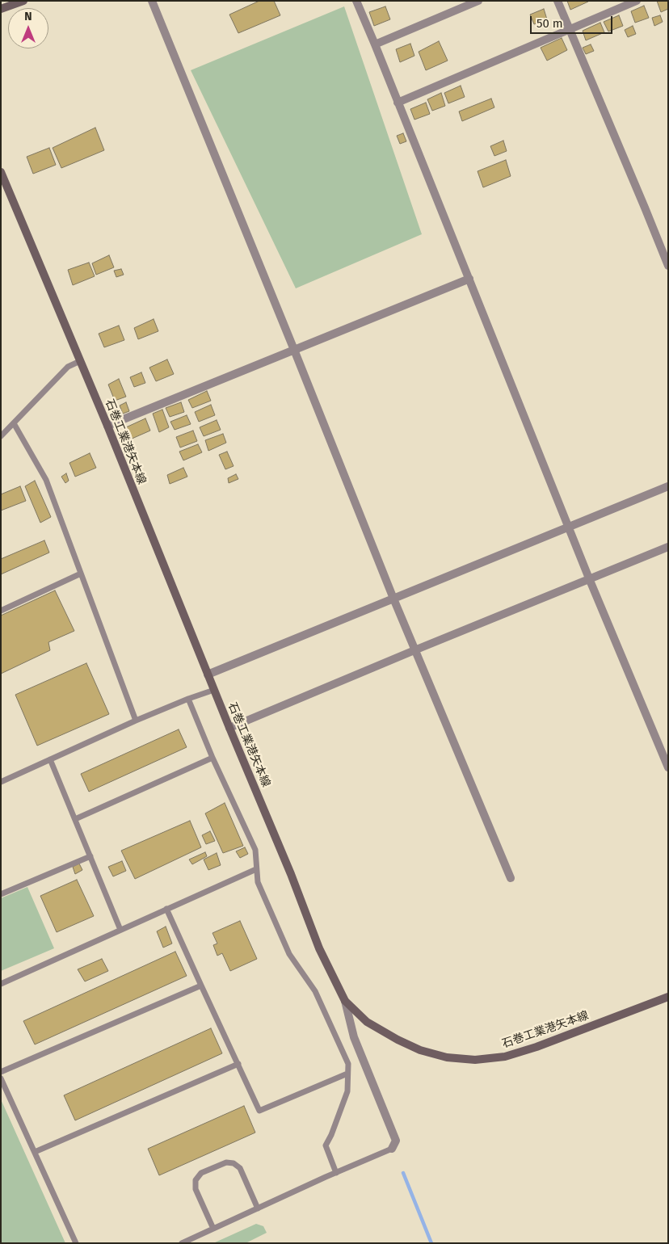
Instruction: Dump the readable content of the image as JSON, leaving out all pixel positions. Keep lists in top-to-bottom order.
{
  "streets": {
    "main road": ["石巻工業港矢本線"]
  },
  "scale_bar": "50 m",
  "north": "top"
}
